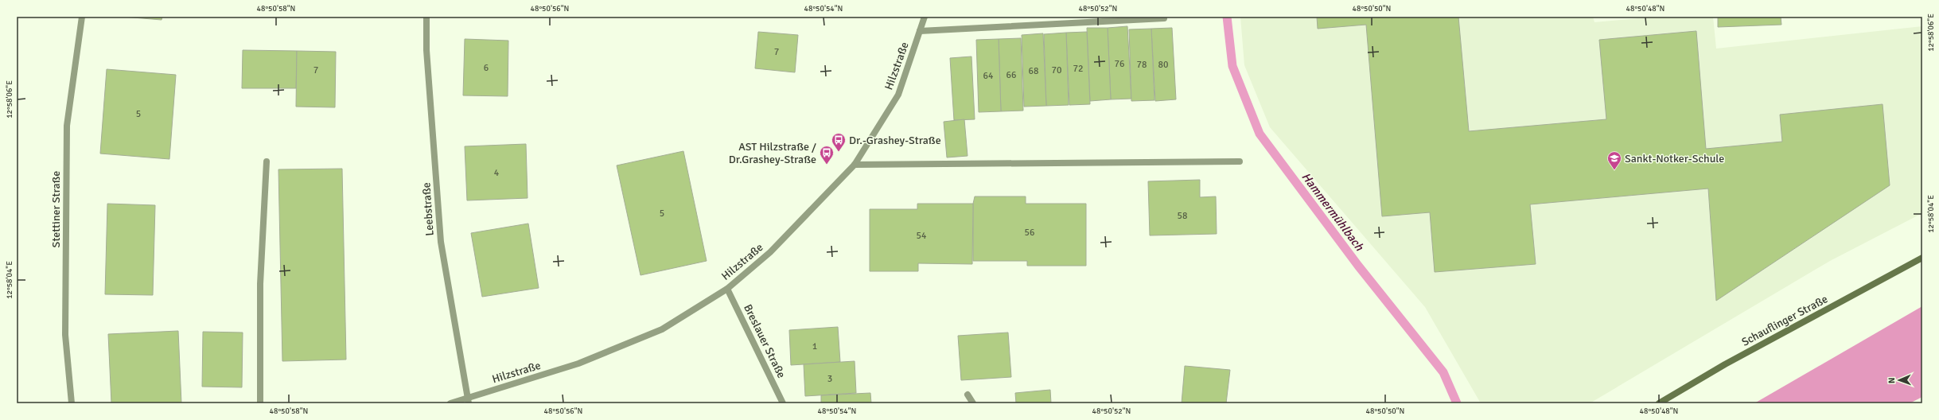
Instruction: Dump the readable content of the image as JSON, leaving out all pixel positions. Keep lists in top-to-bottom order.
{
  "streets": {
    "main road": ["Schauflinger Straße"],
    "street": [
      "Hilzstraße",
      "Stettiner Straße",
      "Leebstraße",
      "Breslauer Straße"
    ]
  },
  "crossings": [
    ["Hilzstraße", "Leebstraße"],
    ["Hilzstraße", "Breslauer Straße"]
  ],
  "water": ["Hammermühlbach"],
  "places": {
    "bus stop": ["Dr.-Grashey-Straße", "AST Hilzstraße / Dr.Grashey-Straße"],
    "school or university": ["Sankt-Notker-Schule"]
  },
  "house_numbers": [
    "7",
    "76",
    "78",
    "80",
    "6",
    "72",
    "7",
    "70",
    "68",
    "66",
    "64",
    "5",
    "4",
    "5",
    "58",
    "56",
    "54",
    "1",
    "3"
  ],
  "north": "left",
  "coordinates": [
    "48°50'58\"N",
    "48°50'56\"N",
    "48°50'54\"N",
    "48°50'52\"N",
    "48°50'50\"N",
    "48°50'48\"N",
    "12°58'06\"E",
    "12°58'04\"E"
  ]
}
